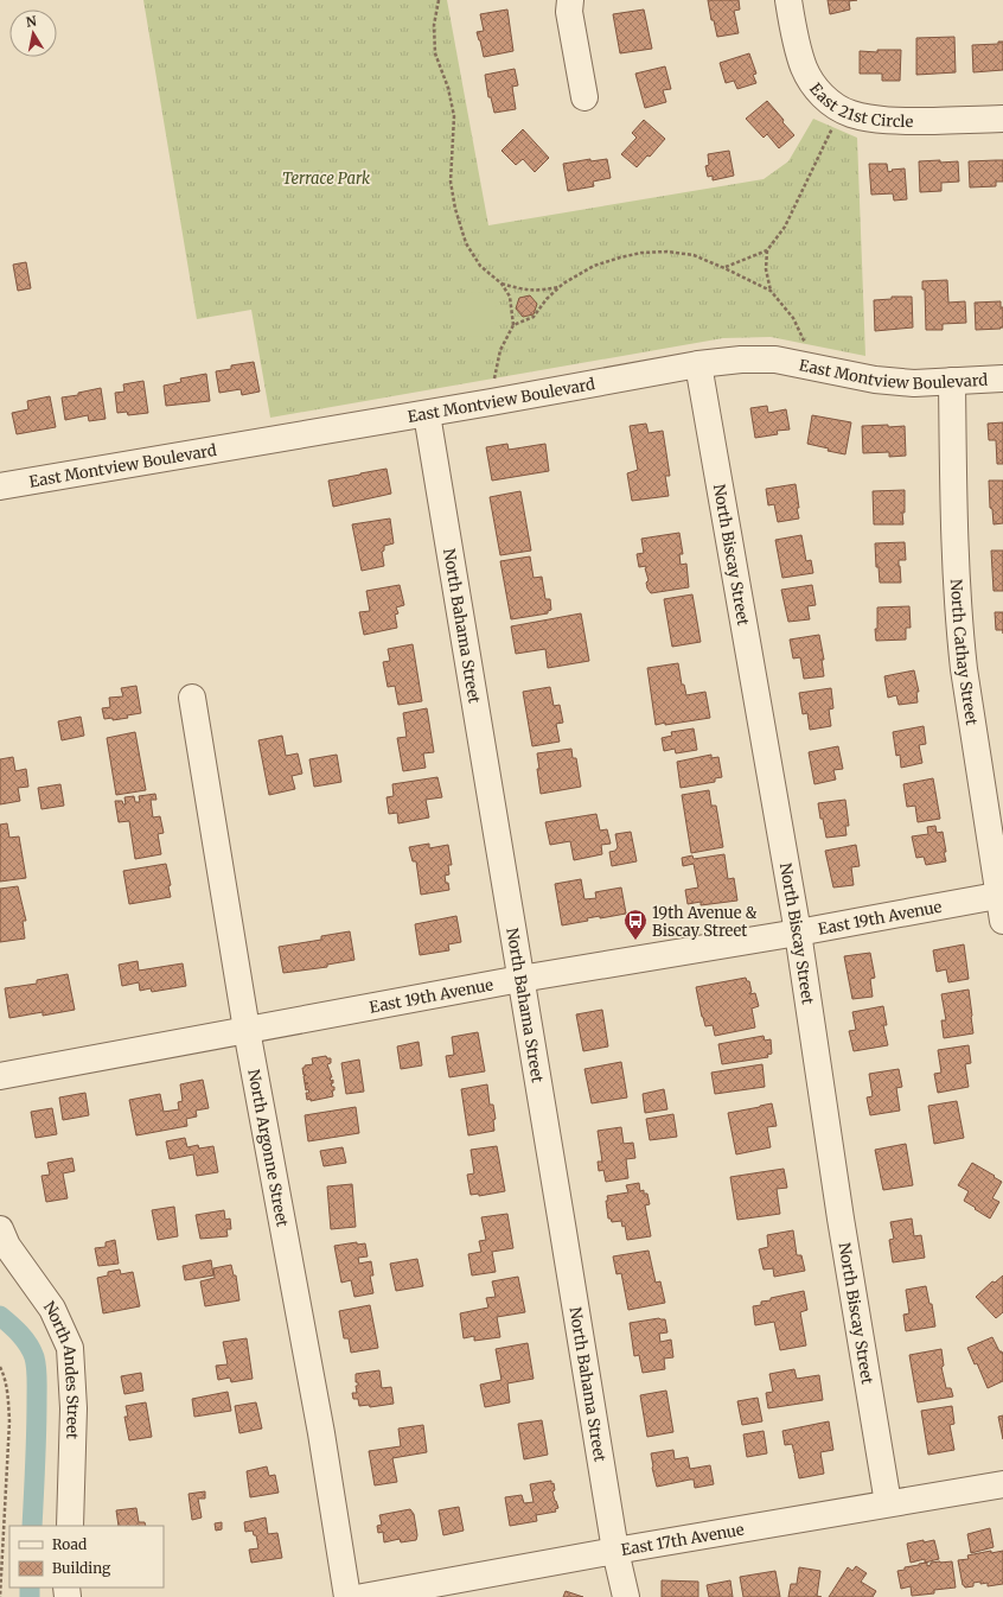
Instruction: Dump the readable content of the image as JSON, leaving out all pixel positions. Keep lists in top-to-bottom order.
{
  "streets": {
    "street": [
      "East 21st Circle",
      "East Montview Boulevard",
      "North Biscay Street",
      "North Bahama Street",
      "North Cathay Street",
      "East 19th Avenue",
      "North Argonne Street",
      "North Andes Street",
      "East 17th Avenue"
    ]
  },
  "crossings": [
    ["East Montview Boulevard", "North Biscay Street"],
    ["East Montview Boulevard", "North Bahama Street"],
    ["East Montview Boulevard", "North Cathay Street"],
    ["North Biscay Street", "East 19th Avenue"],
    ["North Biscay Street", "East 17th Avenue"],
    ["North Bahama Street", "East 19th Avenue"],
    ["North Bahama Street", "East 17th Avenue"],
    ["North Cathay Street", "East 19th Avenue"],
    ["East 19th Avenue", "North Argonne Street"]
  ],
  "parks": ["Terrace Park"],
  "places": {
    "bus stop": ["19th Avenue & Biscay Street"]
  },
  "legend": ["Road", "Building"],
  "north": "top"
}
